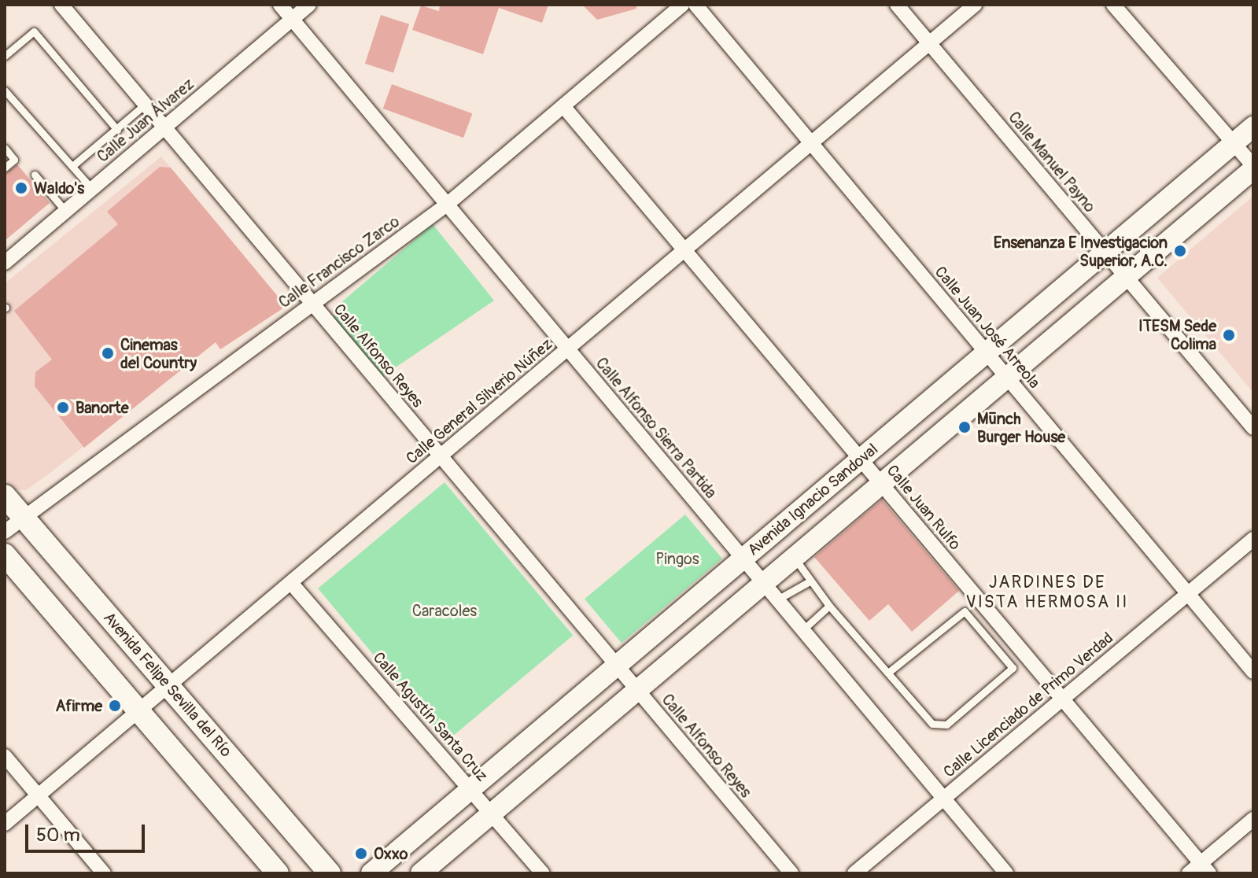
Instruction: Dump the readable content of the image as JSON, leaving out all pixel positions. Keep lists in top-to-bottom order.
{
  "streets": {
    "main road": ["Avenida Ignacio Sandoval", "Avenida Felipe Sevilla del Río"],
    "street": [
      "Calle Juan Álvarez",
      "Calle Manuel Payno",
      "Calle Francisco Zarco",
      "Calle Juan José Arreola",
      "Calle Alfonso Reyes",
      "Calle General Silverio Núñez",
      "Calle Alfonso Sierra Partida",
      "Calle Juan Rulfo",
      "Calle Licenciado de Primo Verdad",
      "Calle Agustín Santa Cruz"
    ]
  },
  "crossings": [
    ["Calle Juan Álvarez", "Calle Alfonso Reyes"],
    ["Calle Juan Álvarez", "Calle Alfonso Sierra Partida"],
    ["Calle Manuel Payno", "Calle General Silverio Núñez"],
    ["Calle Manuel Payno", "Avenida Ignacio Sandoval"],
    ["Calle Francisco Zarco", "Calle Alfonso Reyes"],
    ["Calle Francisco Zarco", "Calle Alfonso Sierra Partida"],
    ["Calle Francisco Zarco", "Calle Juan Rulfo"],
    ["Calle Francisco Zarco", "Avenida Felipe Sevilla del Río"],
    ["Calle Juan José Arreola", "Calle General Silverio Núñez"],
    ["Calle Juan José Arreola", "Avenida Ignacio Sandoval"],
    ["Calle Juan José Arreola", "Calle Licenciado de Primo Verdad"],
    ["Calle Alfonso Reyes", "Calle General Silverio Núñez"],
    ["Calle Alfonso Reyes", "Avenida Ignacio Sandoval"],
    ["Calle General Silverio Núñez", "Calle Alfonso Sierra Partida"],
    ["Calle General Silverio Núñez", "Calle Juan Rulfo"],
    ["Calle General Silverio Núñez", "Avenida Felipe Sevilla del Río"],
    ["Calle General Silverio Núñez", "Calle Agustín Santa Cruz"],
    ["Calle Alfonso Sierra Partida", "Avenida Ignacio Sandoval"],
    ["Calle Alfonso Sierra Partida", "Calle Licenciado de Primo Verdad"],
    ["Avenida Ignacio Sandoval", "Calle Juan Rulfo"],
    ["Avenida Ignacio Sandoval", "Calle Agustín Santa Cruz"],
    ["Calle Juan Rulfo", "Calle Licenciado de Primo Verdad"]
  ],
  "districts": ["JARDINES DE VISTA HERMOSA II"],
  "parks": ["Pingos", "Caracoles"],
  "places": [
    "Waldo's",
    "Ensenanza E Investigacion Superior, A.C.",
    "ITESM Sede Colima",
    "Cinemas del Country",
    "Banorte",
    "Mūnch Burger House",
    "Afirme",
    "Oxxo"
  ],
  "scale_bar": "50 m"
}
